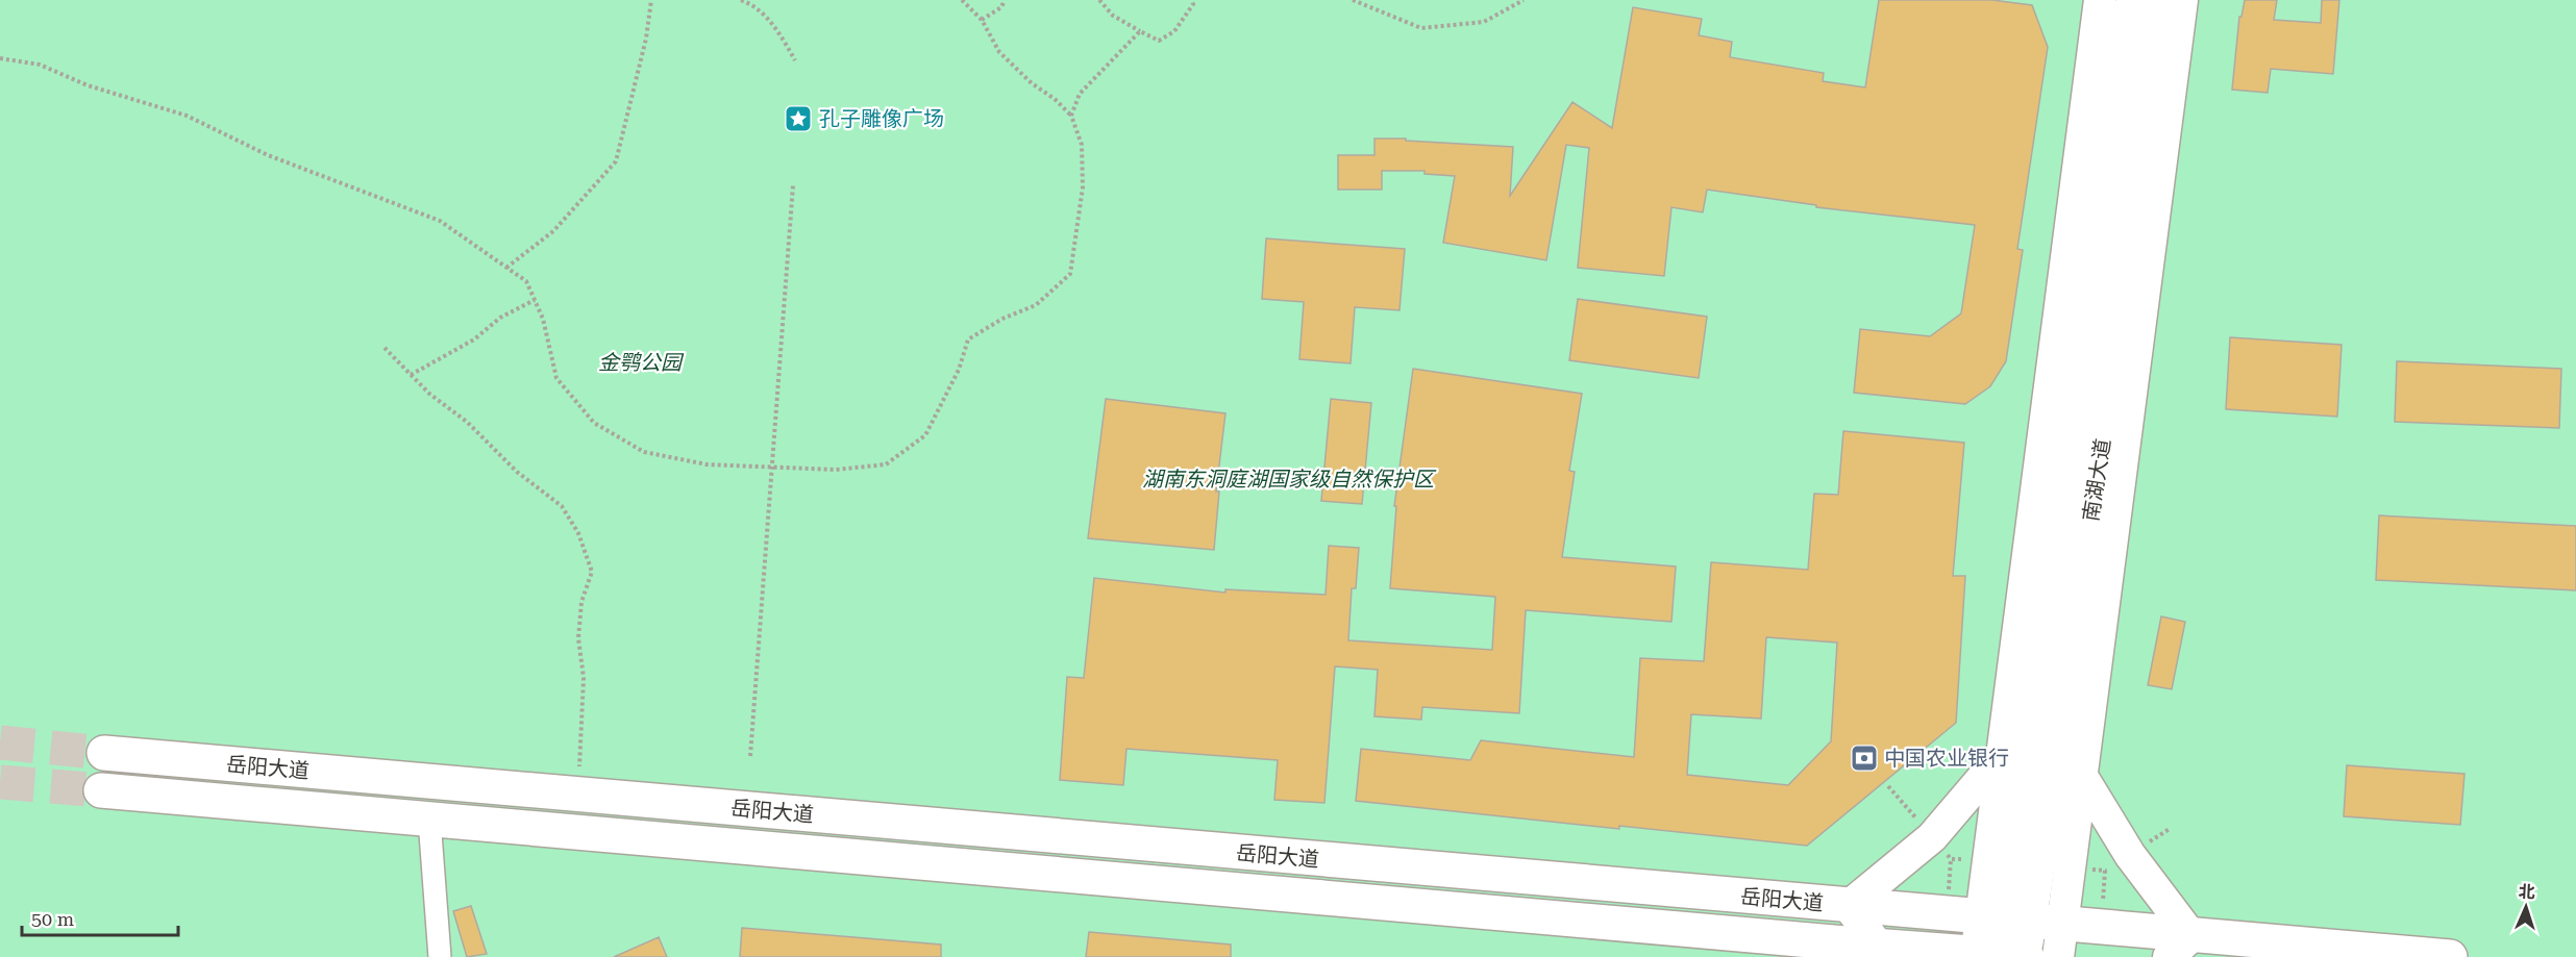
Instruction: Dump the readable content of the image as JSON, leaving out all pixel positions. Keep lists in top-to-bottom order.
{
  "streets": {
    "main road": ["南湖大道", "岳阳大道"]
  },
  "crossings": [
    ["南湖大道", "岳阳大道"]
  ],
  "parks": ["金鹗公园", "湖南东洞庭湖国家级自然保护区"],
  "places": {
    "place": ["孔子雕像广场"],
    "bank": ["中国农业银行"]
  },
  "scale_bar": "50 m",
  "north": "top"
}
